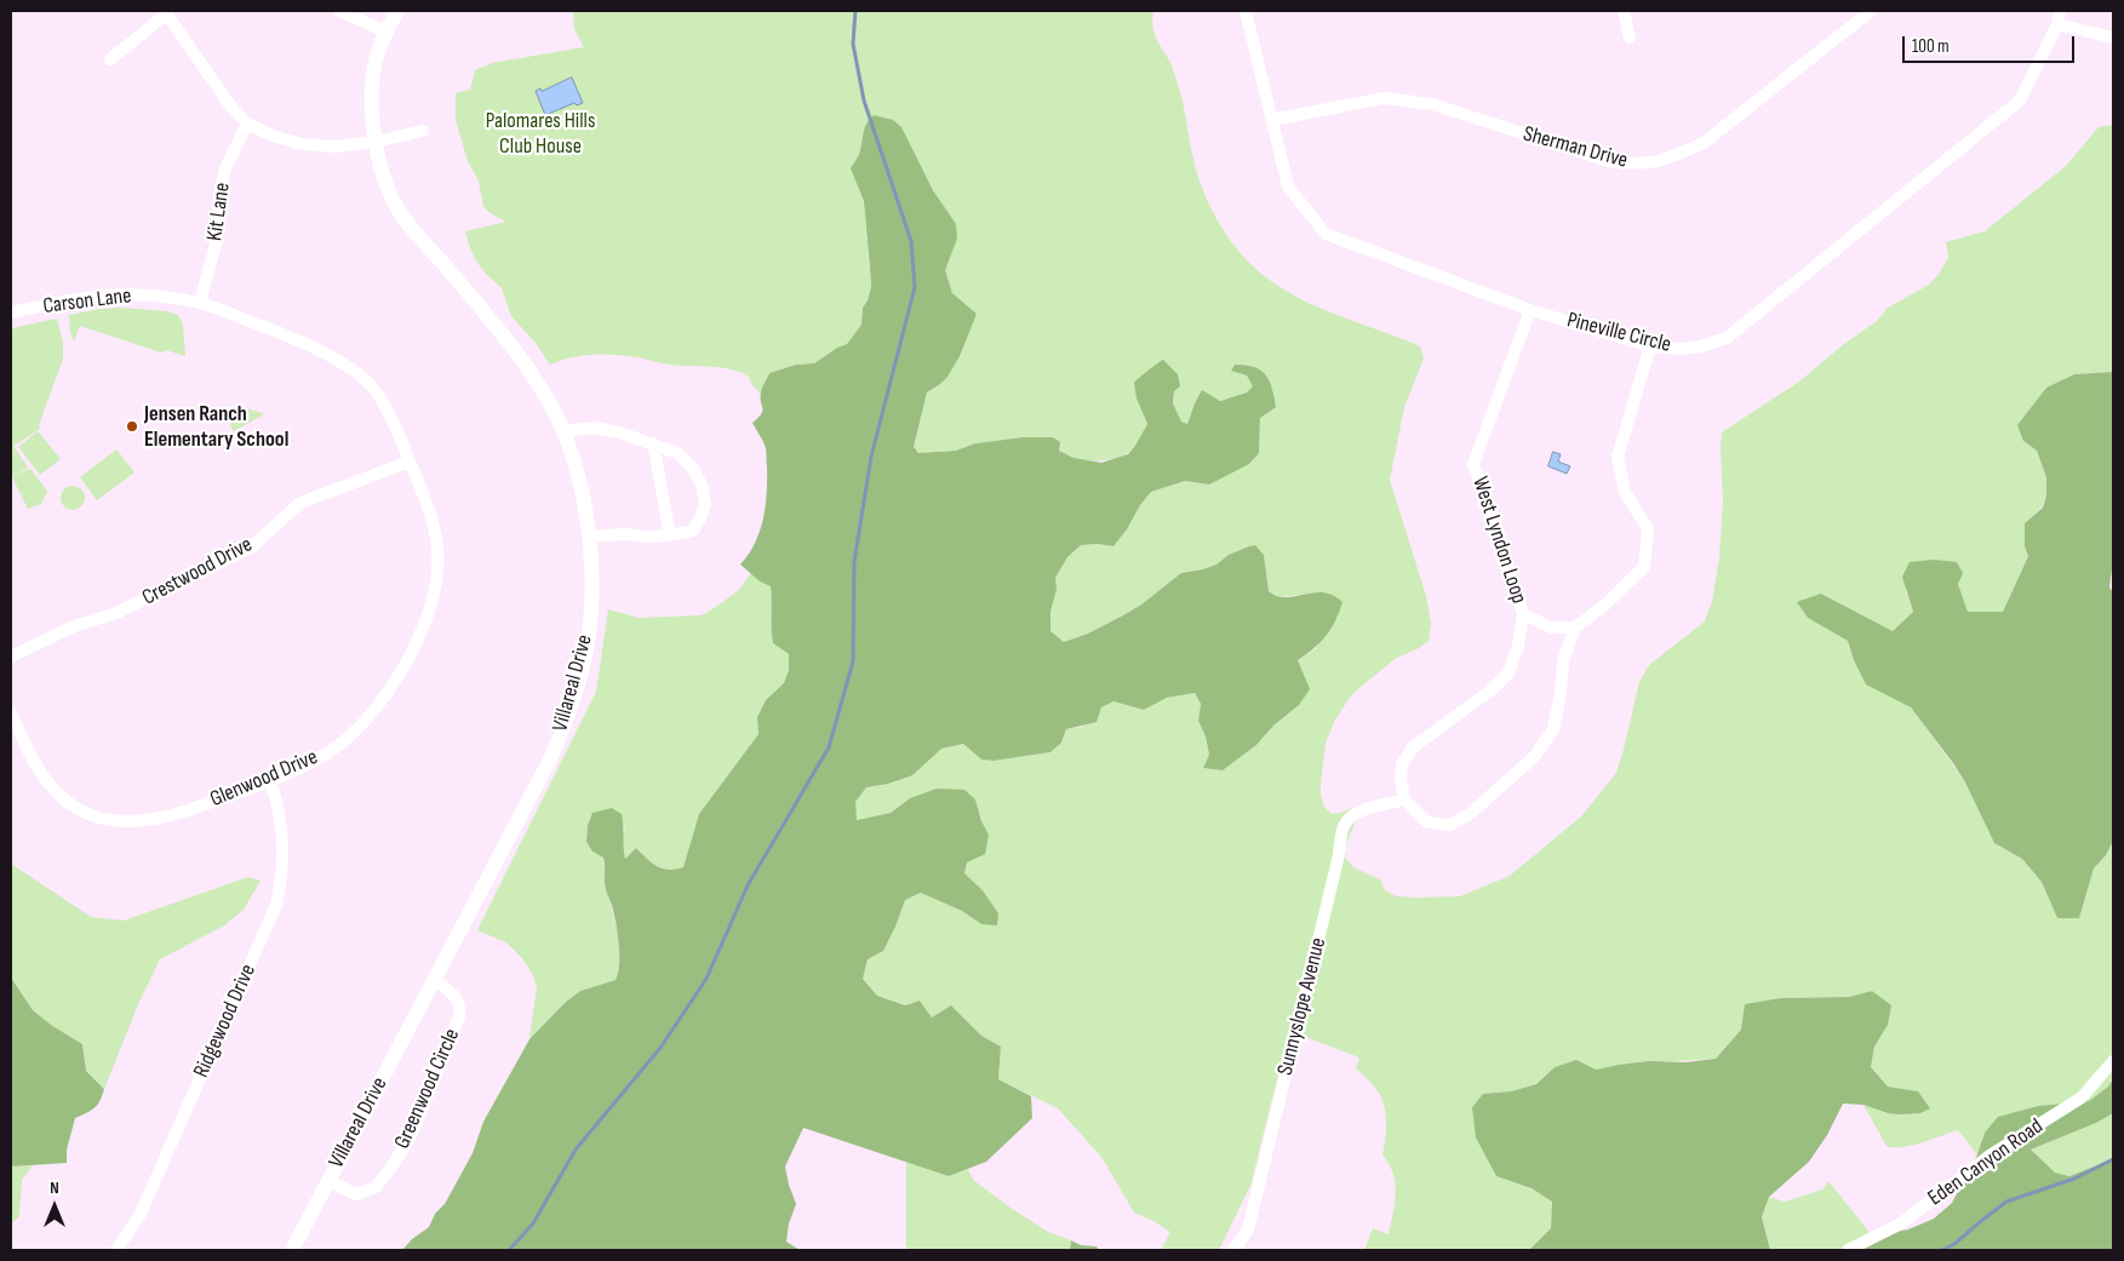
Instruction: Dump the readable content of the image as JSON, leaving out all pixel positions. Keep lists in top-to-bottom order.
{
  "streets": {
    "street": [
      "Sherman Drive",
      "Kit Lane",
      "Carson Lane",
      "Pineville Circle",
      "West Lyndon Loop",
      "Crestwood Drive",
      "Villareal Drive",
      "Glenwood Drive",
      "Sunnyslope Avenue",
      "Ridgewood Drive",
      "Greenwood Circle",
      "Eden Canyon Road"
    ]
  },
  "crossings": [
    ["Sherman Drive", "Pineville Circle"],
    ["Kit Lane", "Carson Lane"],
    ["Kit Lane", "Glenwood Drive"],
    ["Carson Lane", "Glenwood Drive"],
    ["Pineville Circle", "West Lyndon Loop"],
    ["West Lyndon Loop", "Sunnyslope Avenue"],
    ["Crestwood Drive", "Glenwood Drive"],
    ["Villareal Drive", "Greenwood Circle"],
    ["Glenwood Drive", "Ridgewood Drive"]
  ],
  "parks": ["Palomares Hills Club House"],
  "places": ["Jensen Ranch Elementary School"],
  "scale_bar": "100 m",
  "north": "top"
}
